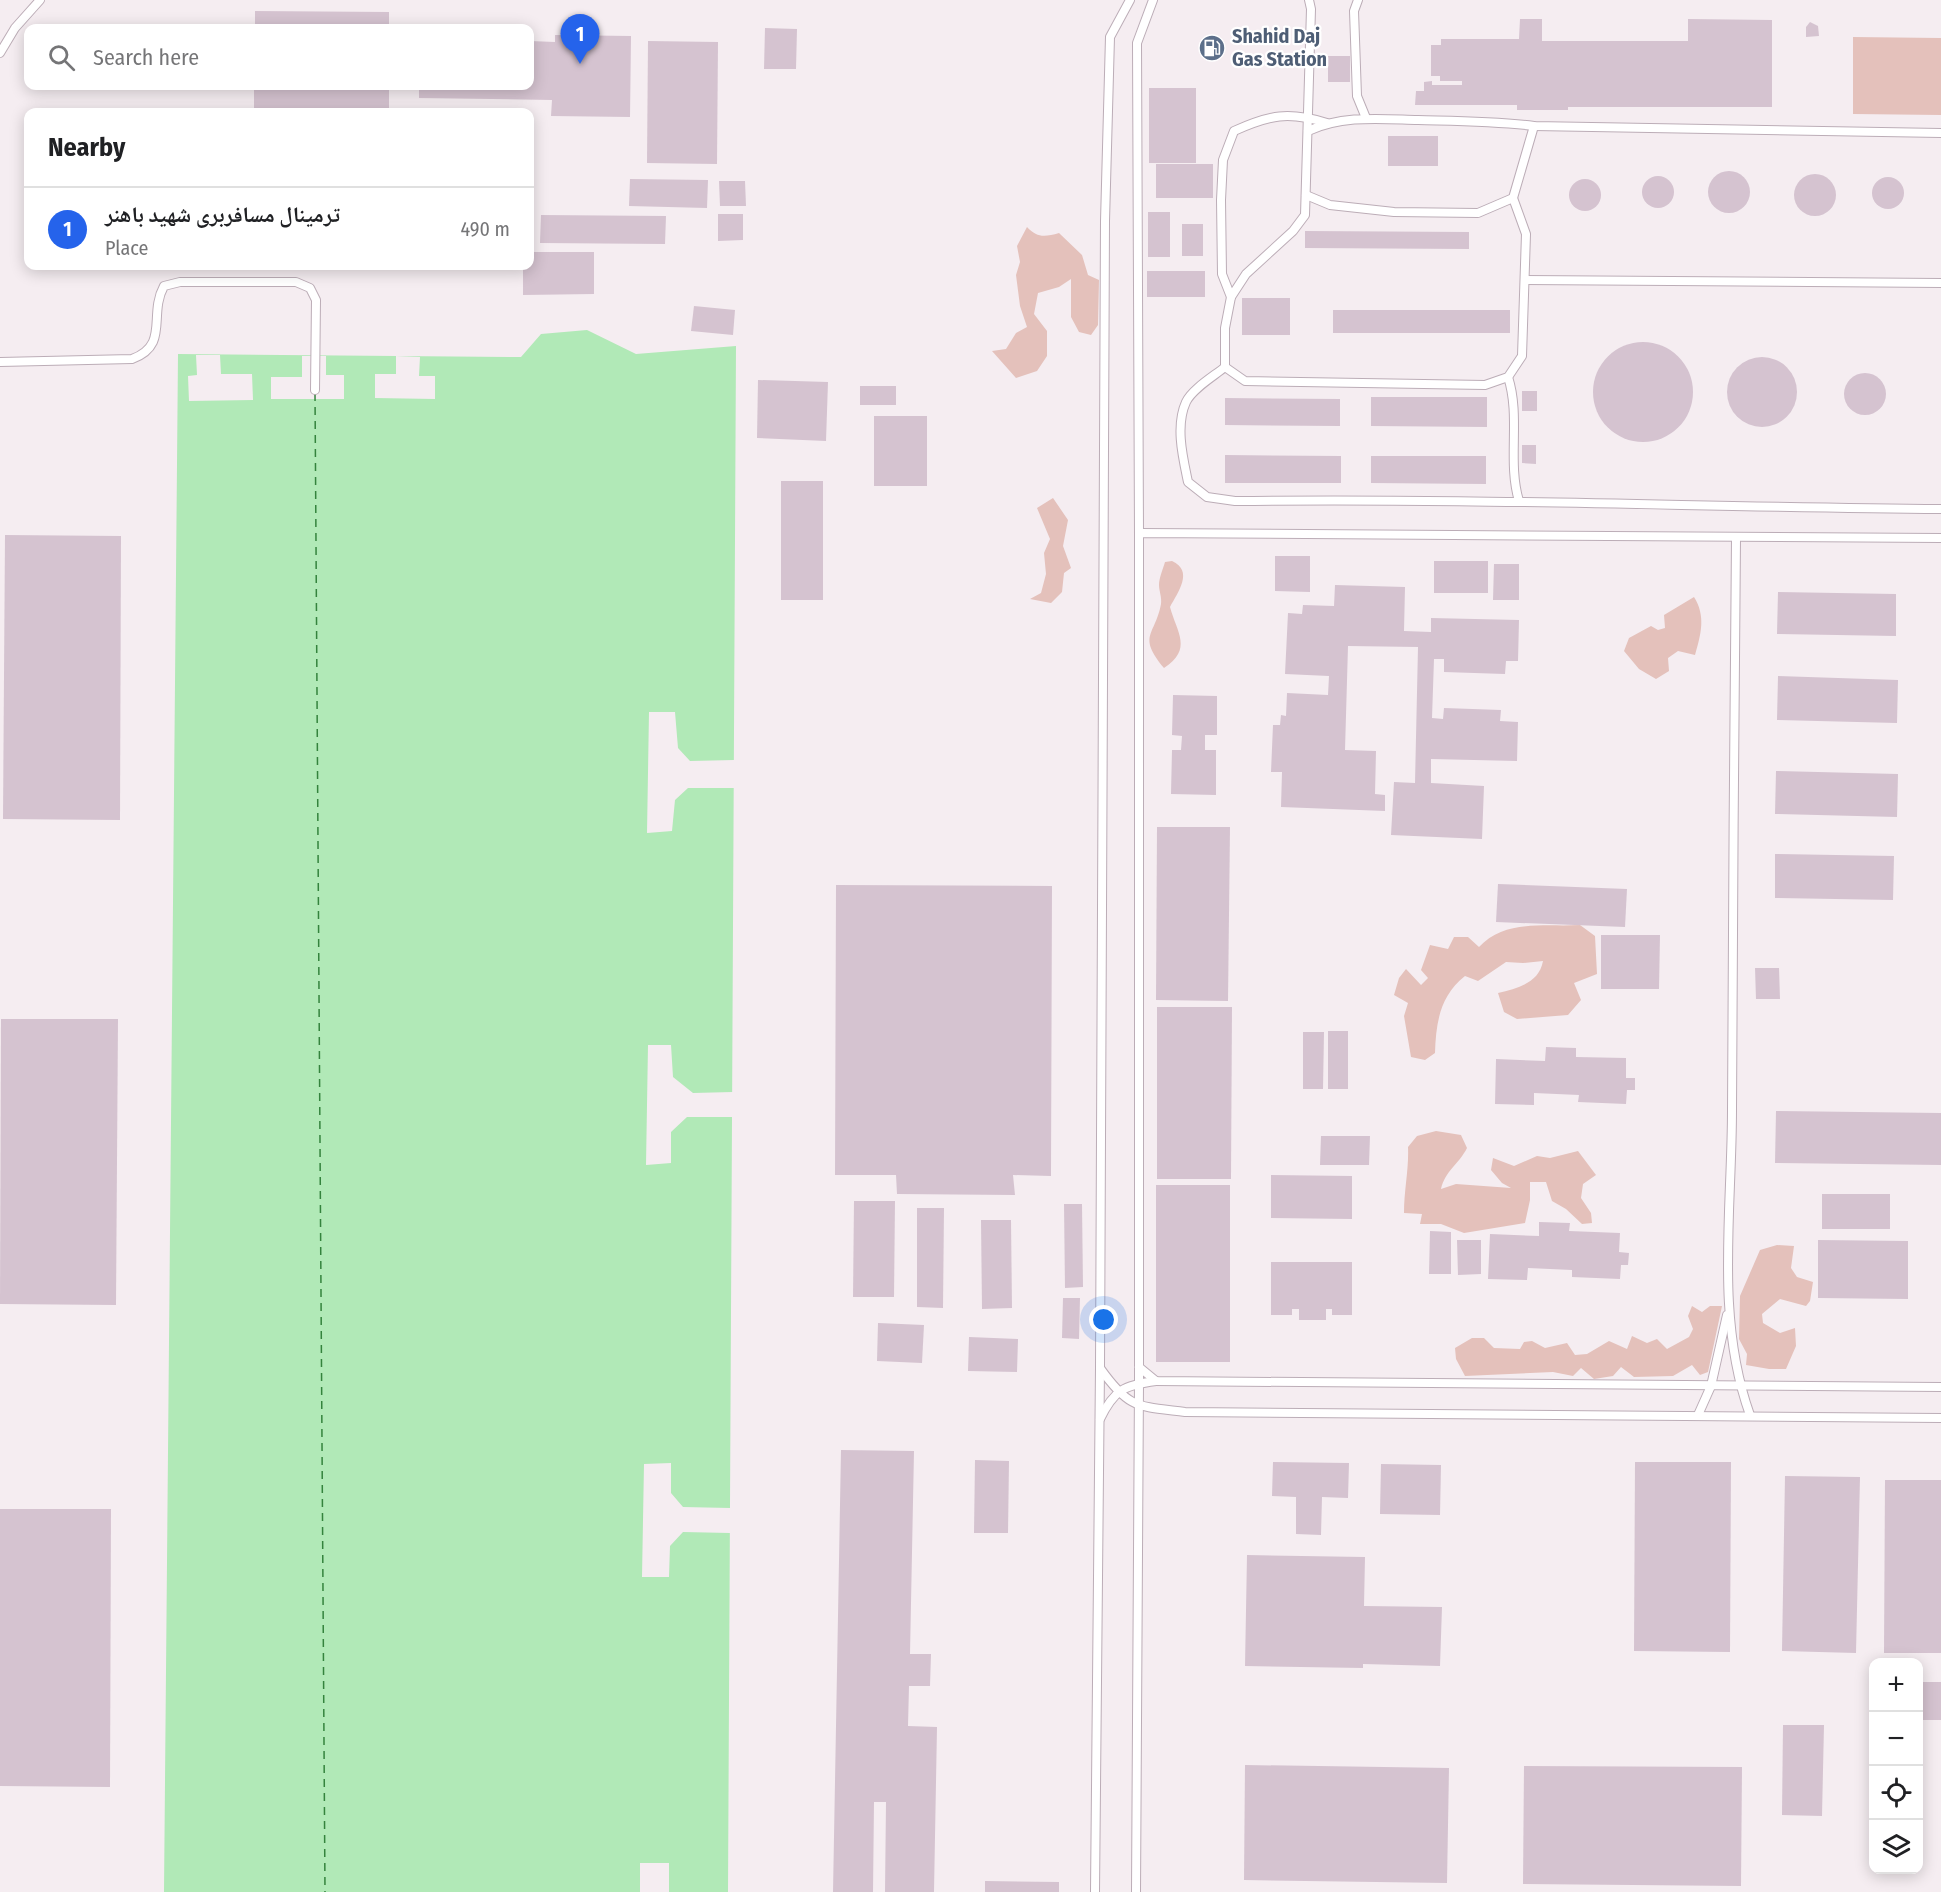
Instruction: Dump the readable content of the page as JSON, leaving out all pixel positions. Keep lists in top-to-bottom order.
{
  "places": {
    "fuel station": ["Shahid Daj Gas Station"]
  },
  "page": {
    "pins": "1",
    "search": "Search here",
    "heading": "Nearby",
    "list": [
      {
        "mark": "1",
        "name": "ترمینال مسافربری شهید باهنر",
        "note": "Place",
        "value": "490 m"
      }
    ],
    "map_buttons": ["+", "−"]
  }
}
